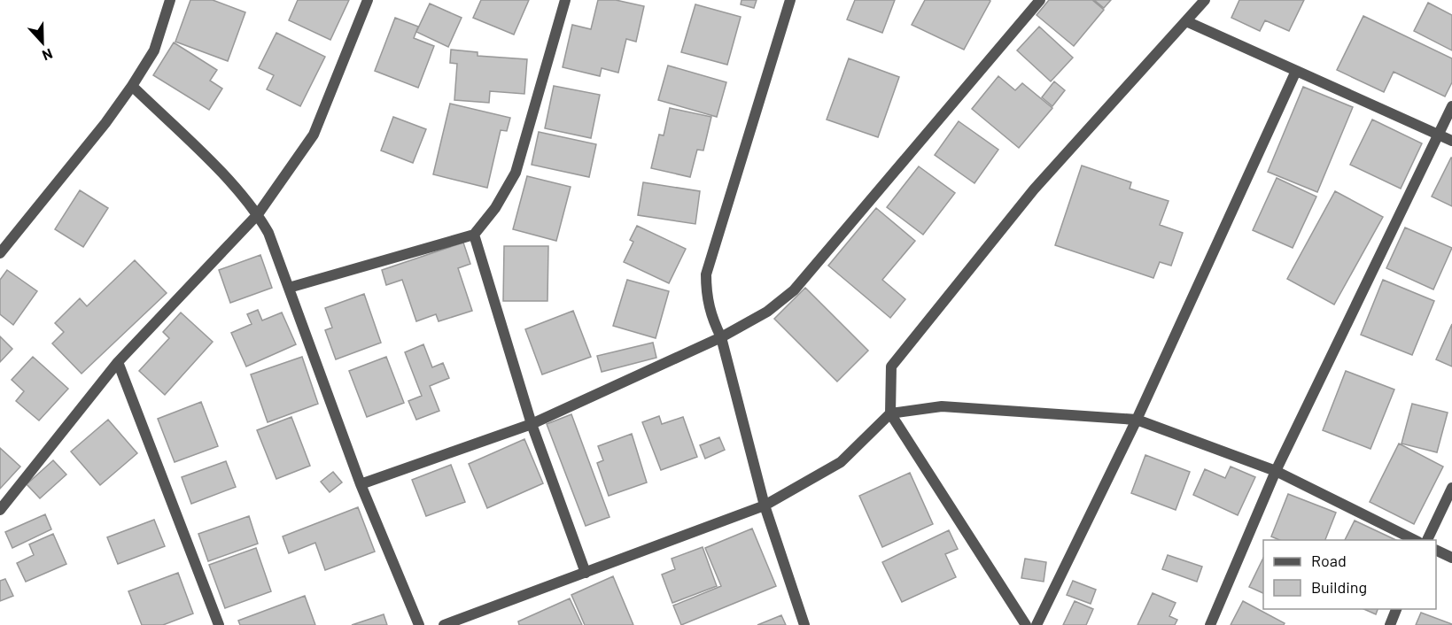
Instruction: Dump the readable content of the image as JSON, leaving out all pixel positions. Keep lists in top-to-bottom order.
{
  "legend": ["Road", "Building"],
  "north": "bottom"
}
